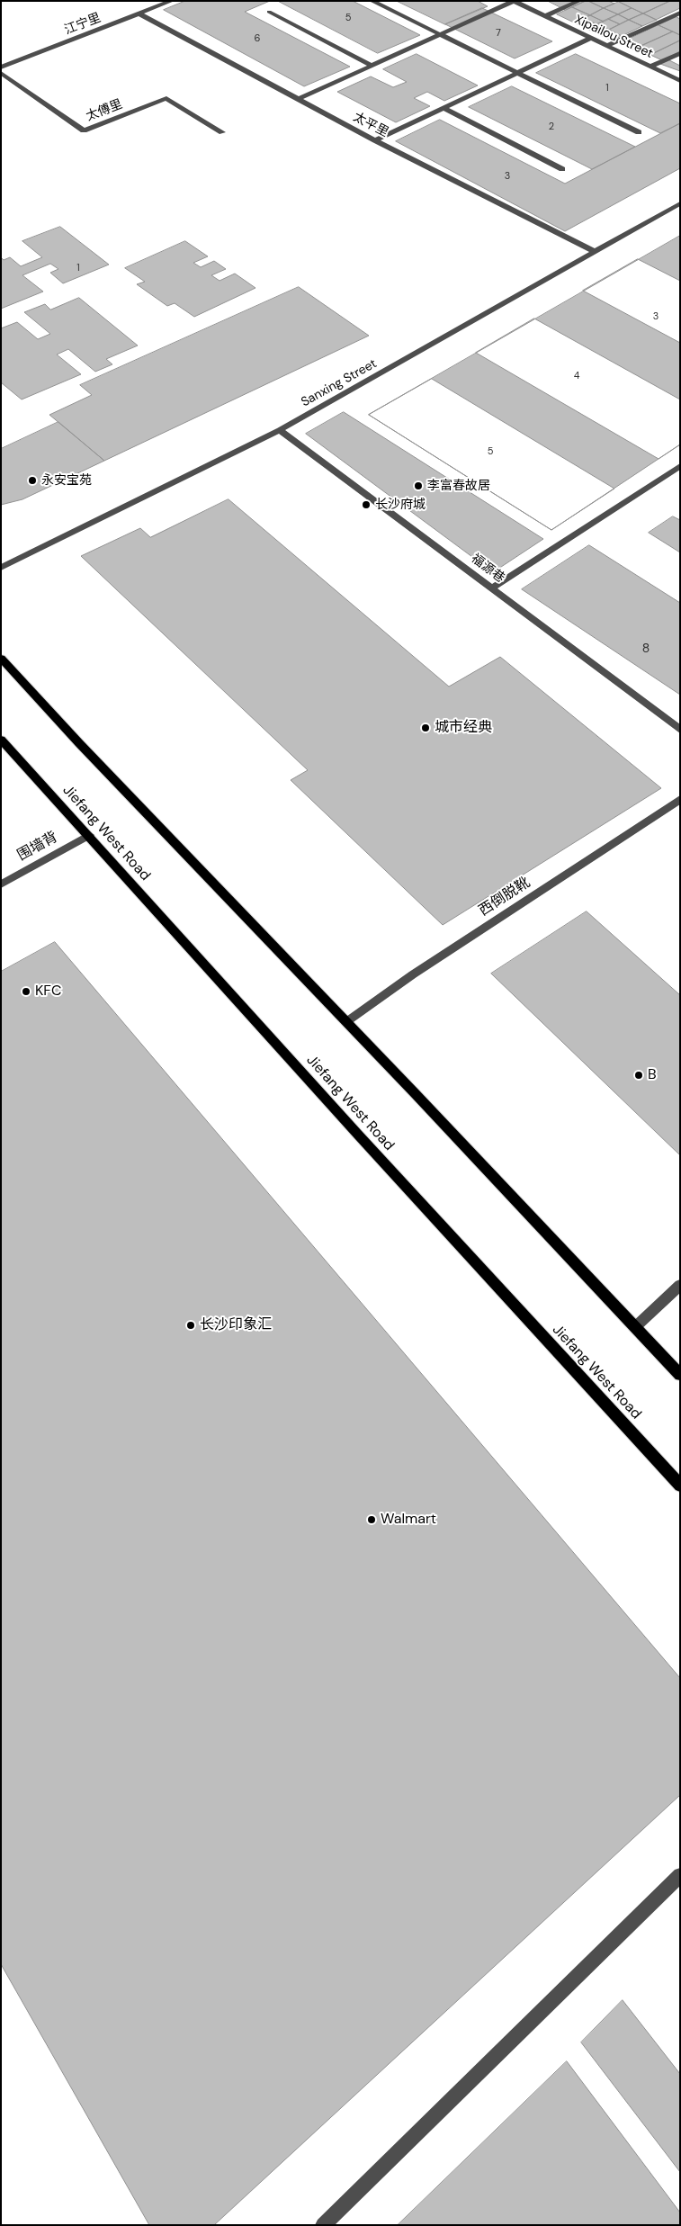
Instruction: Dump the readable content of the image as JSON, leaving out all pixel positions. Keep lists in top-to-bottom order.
{
  "streets": {
    "main road": ["Jiefang West Road"],
    "street": [
      "江宁里",
      "Xipailou Street",
      "太傅里",
      "太平里",
      "Sanxing Street",
      "福源巷",
      "围墙背",
      "西倒脱靴"
    ]
  },
  "crossings": [
    ["江宁里", "太平里"],
    ["太平里", "Sanxing Street"],
    ["Sanxing Street", "福源巷"],
    ["Jiefang West Road", "围墙背"]
  ],
  "places": [
    "永安宝苑",
    "李富春故居",
    "长沙府城",
    "城市经典",
    "KFC",
    "B",
    "长沙印象汇",
    "Walmart"
  ],
  "house_numbers": [
    "5",
    "7",
    "6",
    "1",
    "2",
    "3",
    "1",
    "3",
    "4",
    "5",
    "8"
  ]
}
